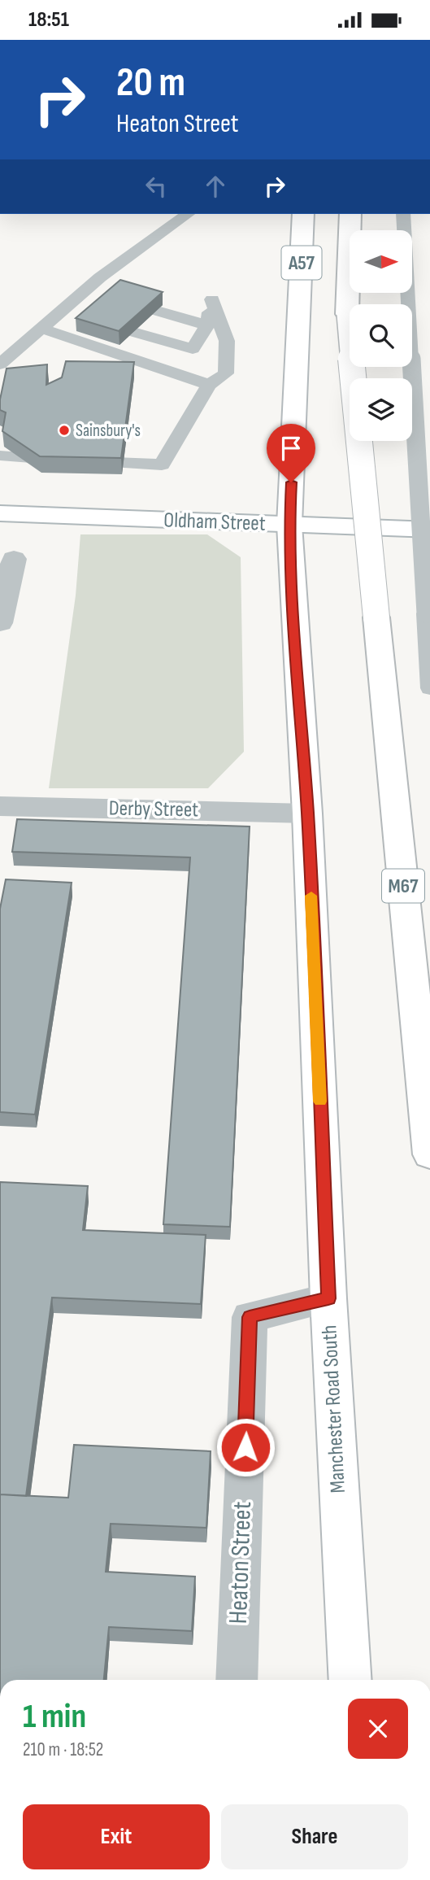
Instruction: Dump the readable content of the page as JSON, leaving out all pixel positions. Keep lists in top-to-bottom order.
{
  "streets": {
    "main road": [
      "A57",
      "Oldham Street",
      "M67",
      "Manchester Road South"
    ],
    "street": ["Derby Street", "Heaton Street"]
  },
  "crossings": [
    ["Oldham Street", "Manchester Road South"],
    ["Derby Street", "Manchester Road South"],
    ["Manchester Road South", "Heaton Street"]
  ],
  "places": ["Sainsbury's"],
  "north": "right",
  "page": {
    "status": "18:51",
    "turn": ["20 m", "Heaton Street"],
    "heading": ["1 min", "210 m · 18:52"],
    "buttons": ["Exit", "Share"]
  }
}
